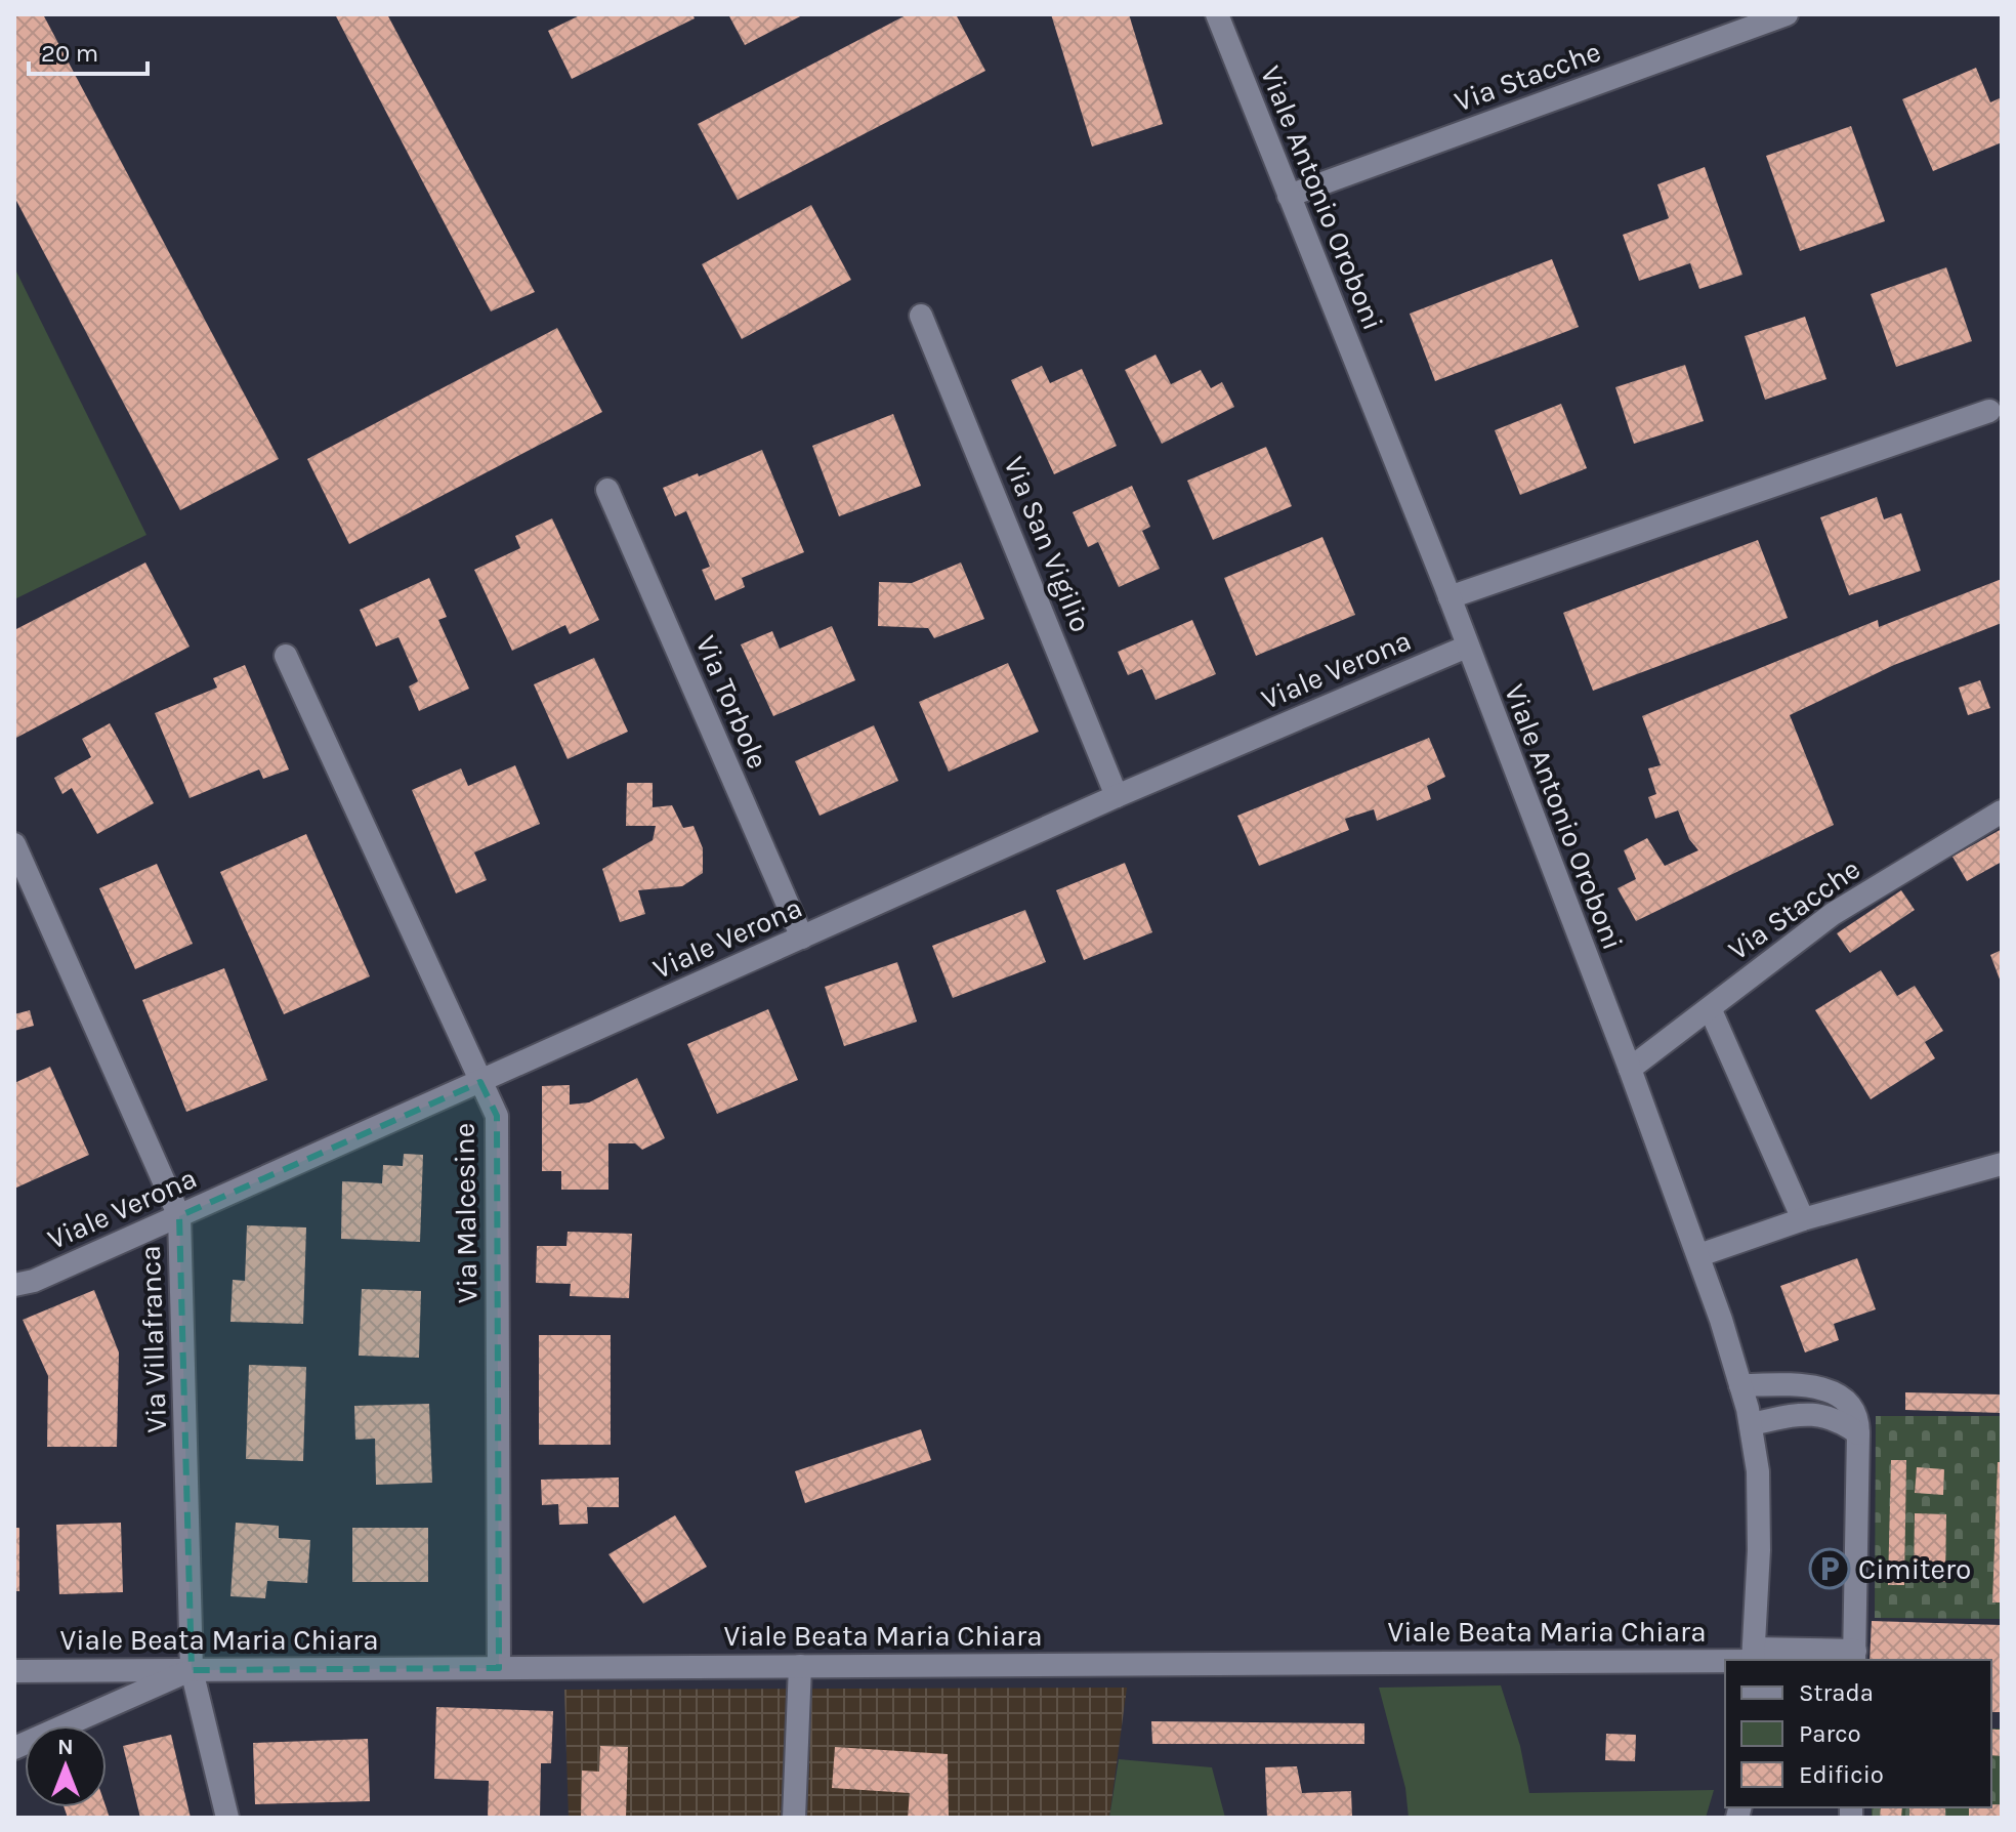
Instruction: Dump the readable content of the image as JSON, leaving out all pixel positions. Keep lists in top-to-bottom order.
{
  "streets": {
    "street": [
      "Via Stacche",
      "Viale Antonio Oroboni",
      "Via San Vigilio",
      "Viale Verona",
      "Via Torbole",
      "Via Malcesine",
      "Via Villafranca",
      "Viale Beata Maria Chiara"
    ]
  },
  "crossings": [
    ["Via Stacche", "Viale Antonio Oroboni"],
    ["Viale Antonio Oroboni", "Viale Verona"],
    ["Viale Antonio Oroboni", "Viale Beata Maria Chiara"],
    ["Via San Vigilio", "Viale Verona"],
    ["Viale Verona", "Via Torbole"],
    ["Viale Verona", "Via Malcesine"],
    ["Viale Verona", "Via Villafranca"],
    ["Via Malcesine", "Viale Beata Maria Chiara"],
    ["Via Villafranca", "Viale Beata Maria Chiara"]
  ],
  "places": {
    "parking": ["Cimitero"]
  },
  "legend": ["Strada", "Parco", "Edificio"],
  "scale_bar": "20 m",
  "north": "top"
}
